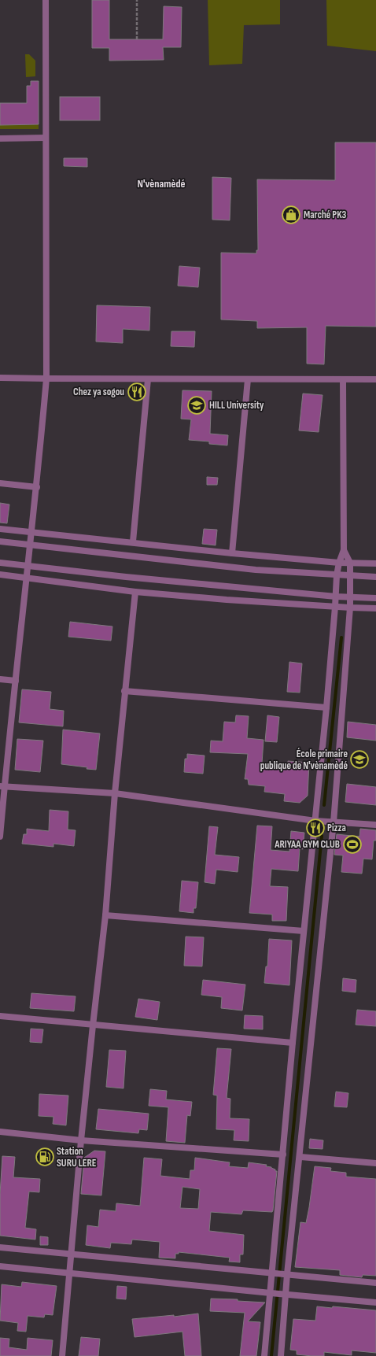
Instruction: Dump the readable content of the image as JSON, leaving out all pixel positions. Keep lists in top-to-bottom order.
{
  "districts": ["N'vènamèdé"],
  "places": {
    "shop": ["Marché PK3"],
    "restaurant": ["Chez ya sogou", "Pizza"],
    "school or university": ["HILL University", "École primaire publique de N'vènamèdé"],
    "sports": ["ARIYAA GYM CLUB"],
    "fuel station": ["Station SURU LERE"]
  }
}
